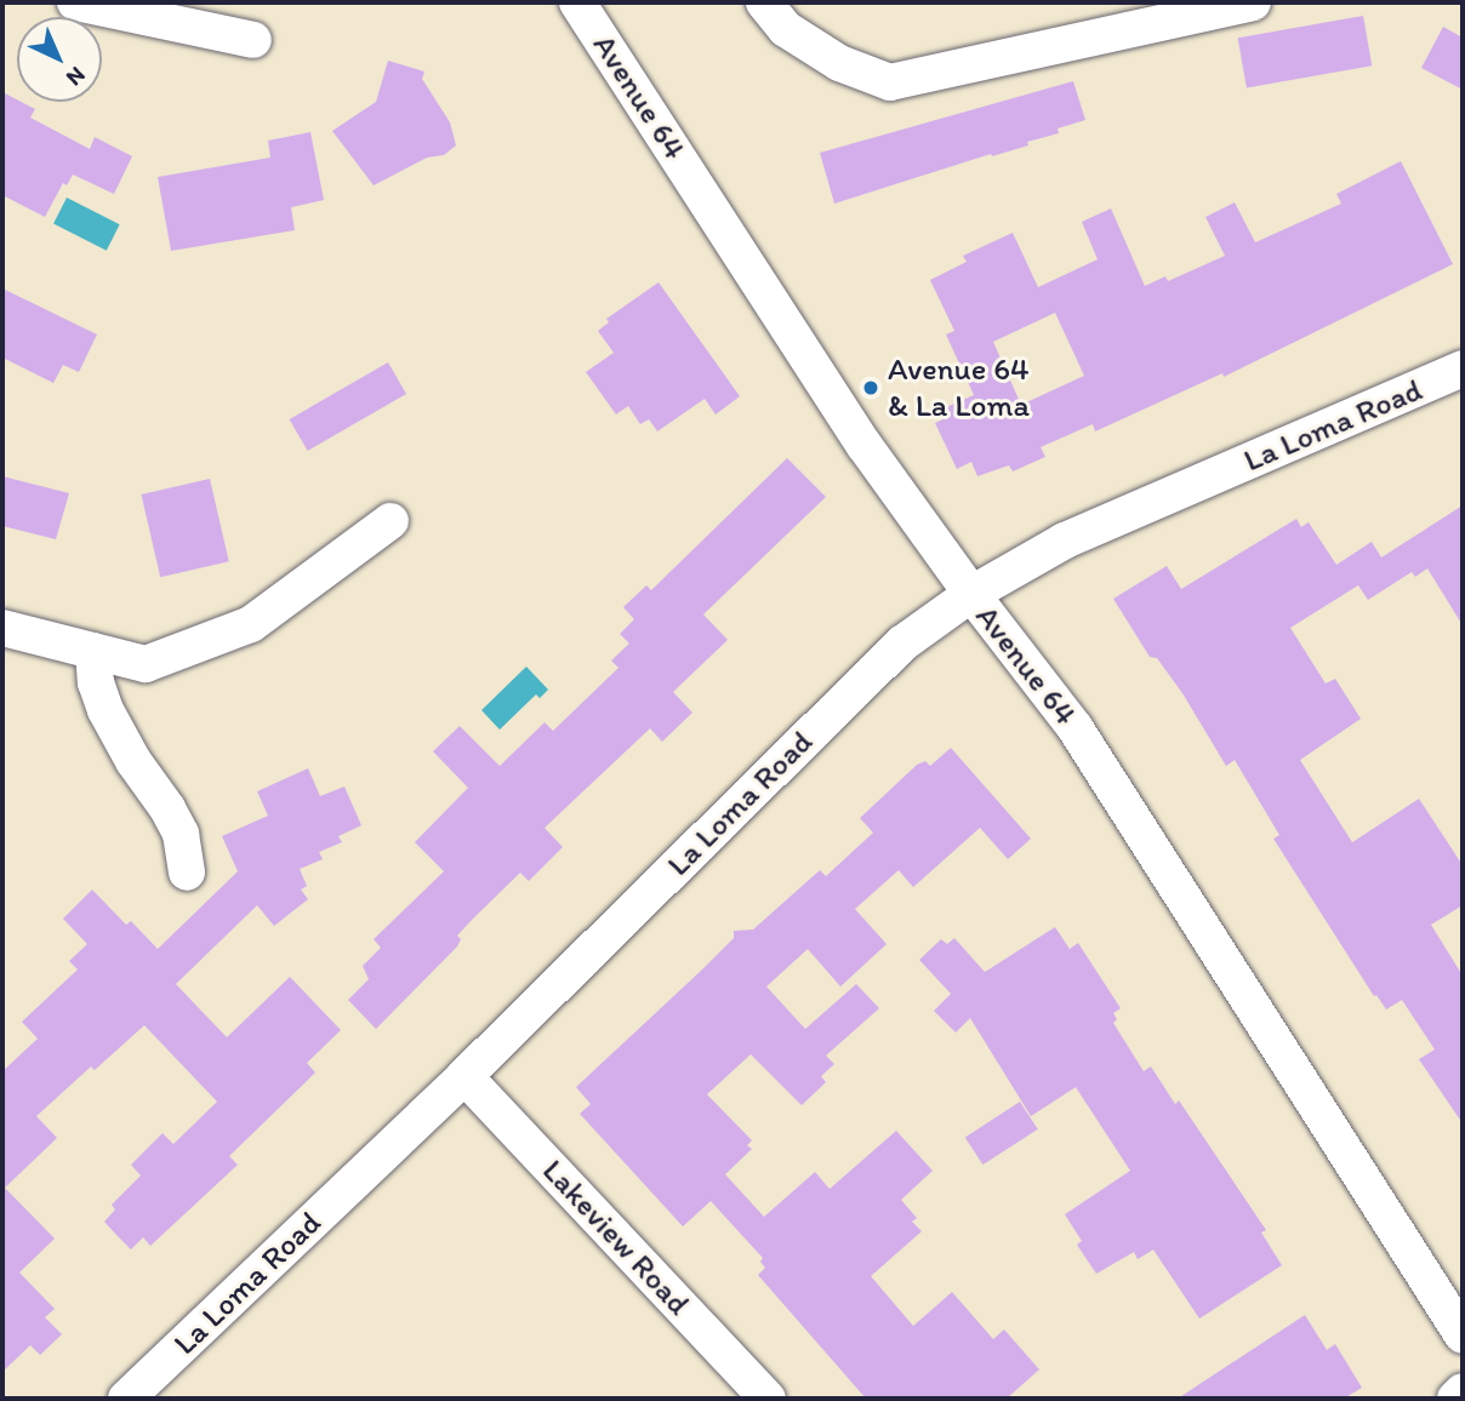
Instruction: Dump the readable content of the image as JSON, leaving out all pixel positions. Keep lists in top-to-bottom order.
{
  "streets": {
    "street": ["Avenue 64", "La Loma Road", "Lakeview Road"]
  },
  "crossings": [
    ["Avenue 64", "La Loma Road"],
    ["La Loma Road", "Lakeview Road"]
  ],
  "places": ["Avenue 64 & La Loma"],
  "north": "bottom right"
}
